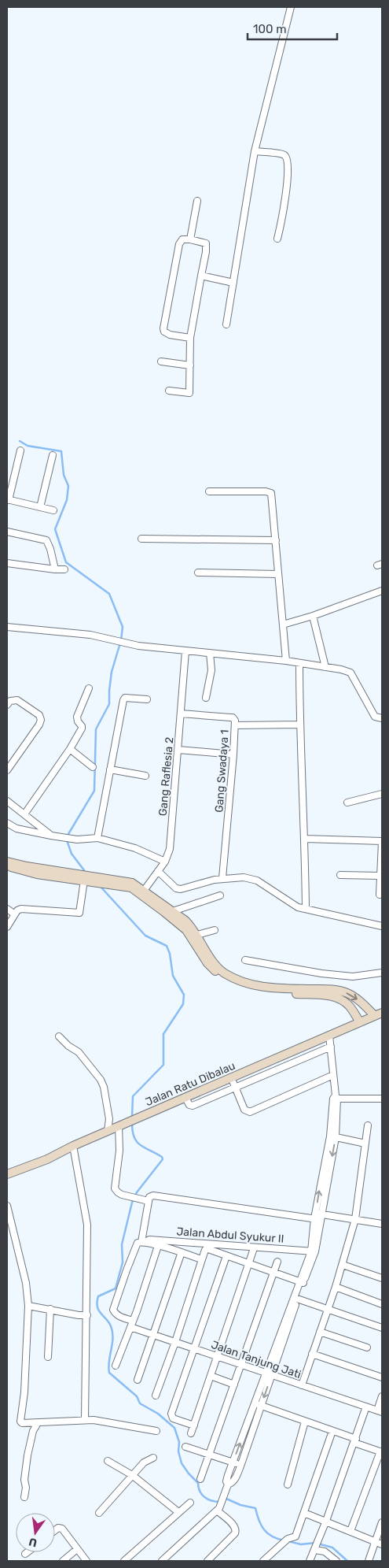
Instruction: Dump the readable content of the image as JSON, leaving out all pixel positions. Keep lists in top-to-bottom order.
{
  "streets": {
    "street": [
      "Gang Swadaya 1",
      "Gang Raflesia 2",
      "Jalan Ratu Dibalau",
      "Jalan Abdul Syukur II",
      "Jalan Tanjung Jati"
    ]
  },
  "crossings": [
    ["Gang Swadaya 1", "Gang Raflesia 2"],
    ["Jalan Abdul Syukur II", "Jalan Tanjung Jati"]
  ],
  "scale_bar": "100 m",
  "north": "bottom"
}
